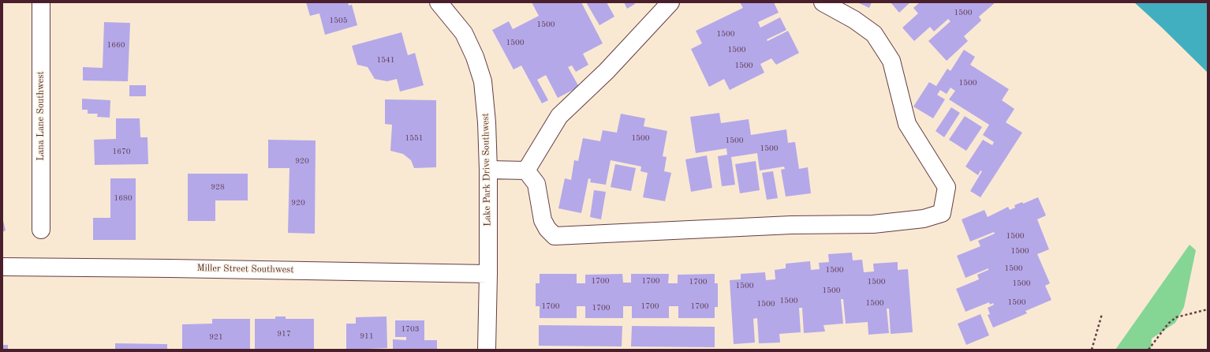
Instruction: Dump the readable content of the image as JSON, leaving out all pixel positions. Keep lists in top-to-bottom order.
{
  "streets": {
    "street": ["Lana Lane Southwest", "Lake Park Drive Southwest", "Miller Street Southwest"]
  },
  "crossings": [
    ["Lake Park Drive Southwest", "Miller Street Southwest"]
  ],
  "house_numbers": [
    "1500",
    "1505",
    "1500",
    "1500",
    "1500",
    "1660",
    "1500",
    "1541",
    "1500",
    "1500",
    "1551",
    "1500",
    "1500",
    "1500",
    "1670",
    "920",
    "928",
    "1680",
    "920",
    "1500",
    "1500",
    "1500",
    "1500",
    "1700",
    "1700",
    "1700",
    "1500",
    "1500",
    "1500",
    "1500",
    "1500",
    "1500",
    "1500",
    "1500",
    "1700",
    "1700",
    "1700",
    "1700",
    "1703",
    "917",
    "911",
    "921"
  ]
}
